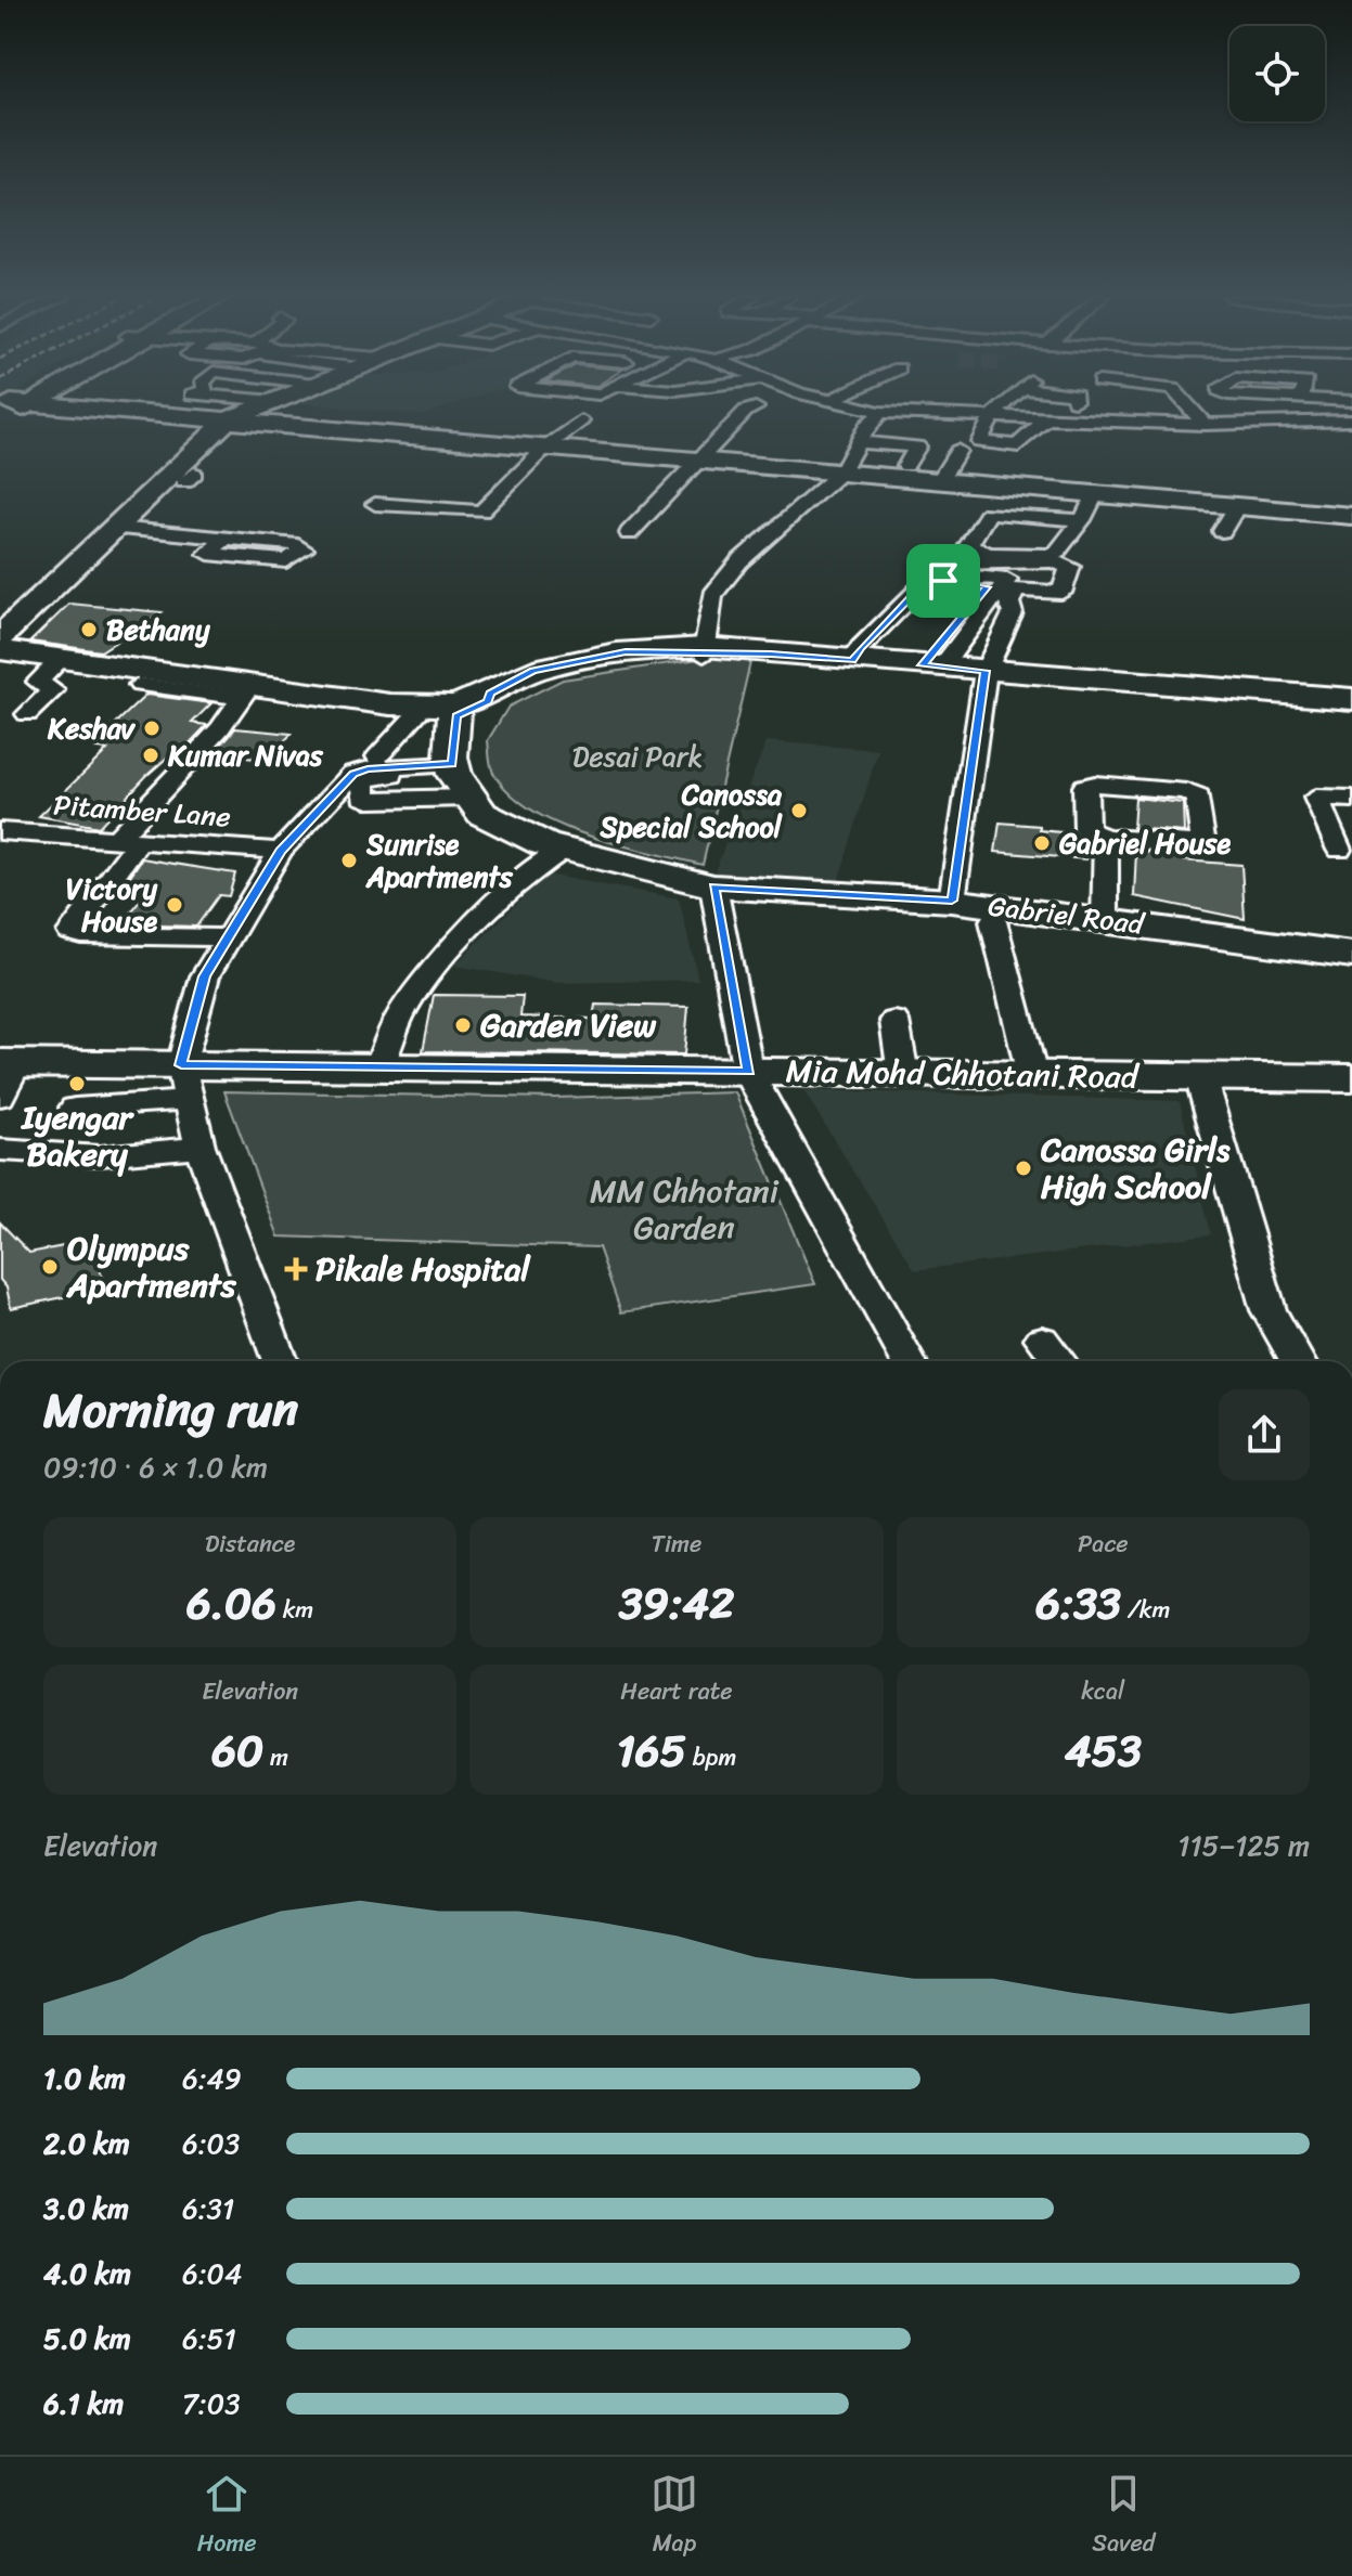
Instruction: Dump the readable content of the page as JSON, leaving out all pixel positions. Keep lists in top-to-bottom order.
{
  "streets": {
    "street": ["Pitamber Lane", "Gabriel Road", "Mia Mohd Chhotani Road"]
  },
  "parks": ["Desai Park", "MM Chhotani Garden"],
  "places": {
    "other": [
      "Bethany",
      "Keshav",
      "Kumar Nivas",
      "Canossa Special School",
      "Gabriel House",
      "Sunrise Apartments",
      "Victory House",
      "Garden View",
      "Iyengar Bakery",
      "Canossa Girls High School",
      "Olympus Apartments"
    ],
    "health": ["Pikale Hospital"]
  },
  "page": {
    "heading": ["Morning run", "09:10 · 6 × 1.0 km"],
    "stats": [
      ["Distance", "6.06 km"],
      ["Time", "39:42"],
      ["Pace", "6:33 /km"],
      ["Elevation", "60 m"],
      ["Heart rate", "165 bpm"],
      ["kcal", "453"]
    ],
    "chart": ["Elevation", "115–125 m"],
    "list": [
      {
        "name": "1.0 km",
        "note": "6:49"
      },
      {
        "name": "2.0 km",
        "note": "6:03"
      },
      {
        "name": "3.0 km",
        "note": "6:31"
      },
      {
        "name": "4.0 km",
        "note": "6:04"
      },
      {
        "name": "5.0 km",
        "note": "6:51"
      },
      {
        "name": "6.1 km",
        "note": "7:03"
      }
    ],
    "tabs": ["Home", "Map", "Saved"]
  }
}
